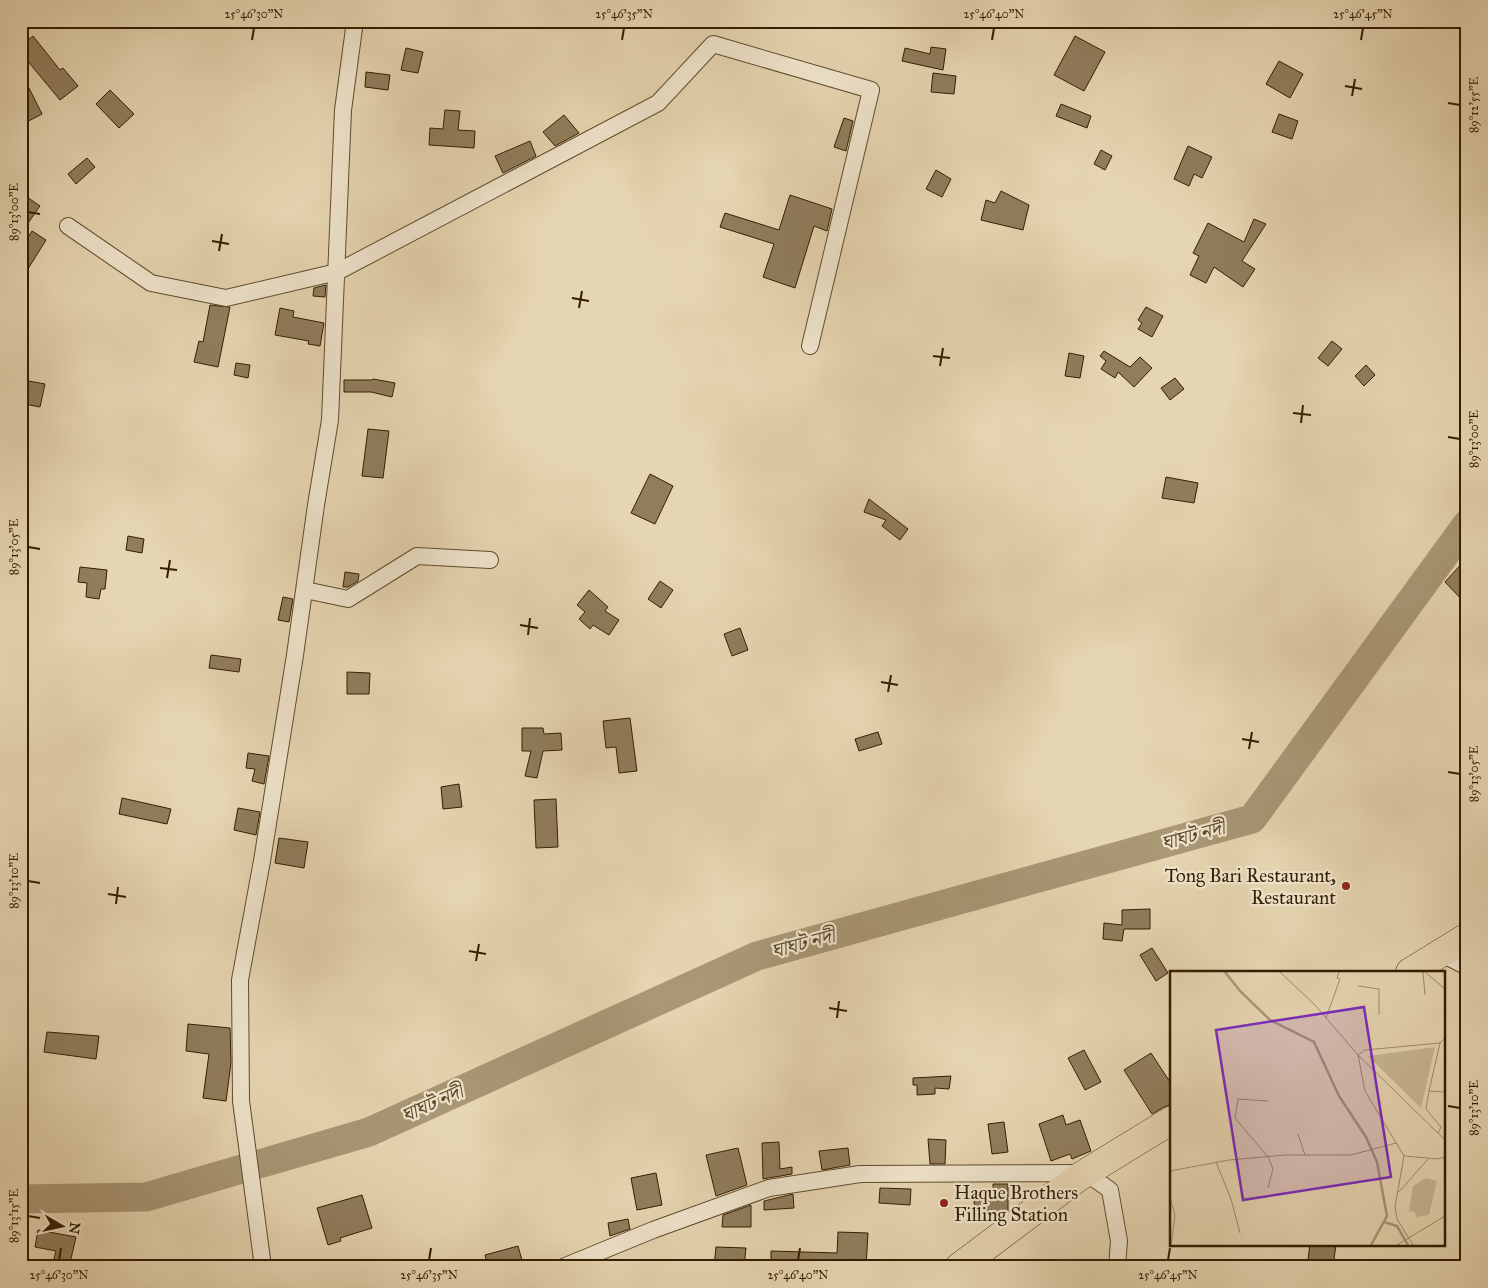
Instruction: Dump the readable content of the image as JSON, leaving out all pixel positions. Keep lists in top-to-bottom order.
{
  "water": ["ঘাঘট নদী"],
  "places": ["Tong Bari Restaurant, Restaurant", "Haque Brothers Filling Station"],
  "north": "right",
  "coordinates": [
    "25°46'30\"N",
    "25°46'35\"N",
    "25°46'40\"N",
    "25°46'45\"N",
    "89°12'55\"E",
    "89°13'00\"E",
    "89°13'05\"E",
    "89°13'10\"E",
    "89°13'15\"E"
  ]
}
